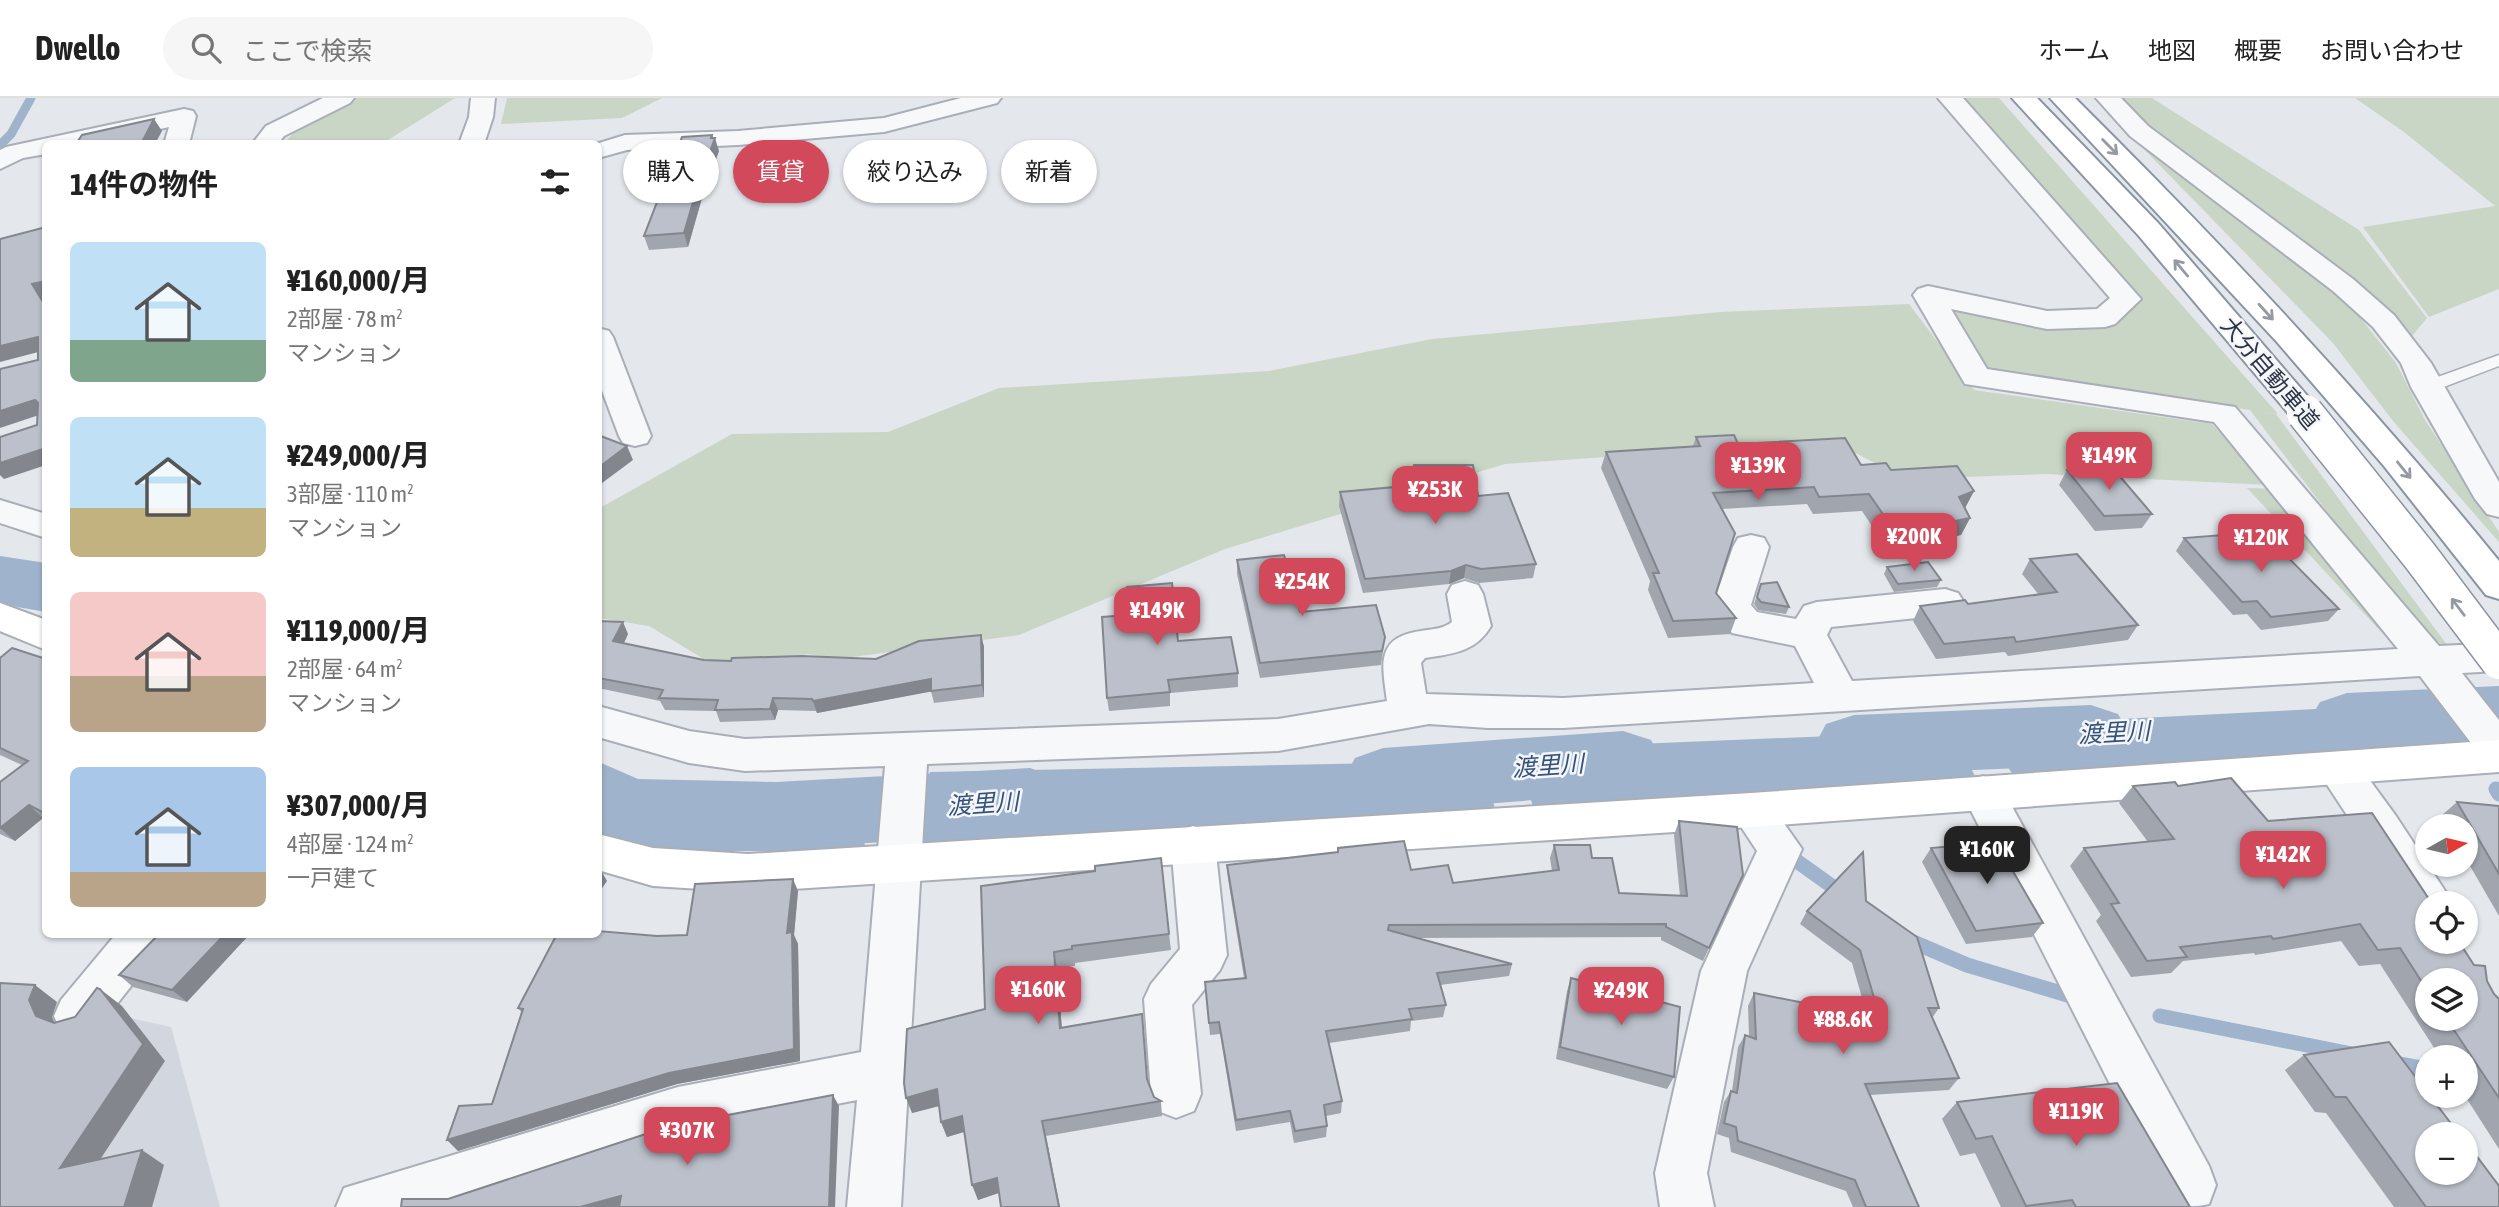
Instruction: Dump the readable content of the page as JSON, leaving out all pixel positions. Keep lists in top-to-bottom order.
{
  "streets": {
    "main road": ["大分自動車道"]
  },
  "water": ["渡里川"],
  "north": "right",
  "page": {
    "header": "Dwello",
    "search": "ここで検索",
    "nav": [
      "ホーム",
      "地図",
      "概要",
      "お問い合わせ"
    ],
    "chip": [
      "購入",
      "賃貸",
      "絞り込み",
      "新着"
    ],
    "heading": "14件の物件",
    "list": [
      {
        "name": "¥160,000/月",
        "note": "2部屋 · 78 m² · マンション"
      },
      {
        "name": "¥249,000/月",
        "note": "3部屋 · 110 m² · マンション"
      },
      {
        "name": "¥119,000/月",
        "note": "2部屋 · 64 m² · マンション"
      },
      {
        "name": "¥307,000/月",
        "note": "4部屋 · 124 m² · 一戸建て"
      }
    ],
    "price": [
      "¥149K",
      "¥139K",
      "¥253K",
      "¥200K",
      "¥120K",
      "¥254K",
      "¥149K",
      "¥160K",
      "¥142K",
      "¥160K",
      "¥249K",
      "¥88.6K",
      "¥119K",
      "¥307K"
    ],
    "map_buttons": ["+", "−"]
  }
}
